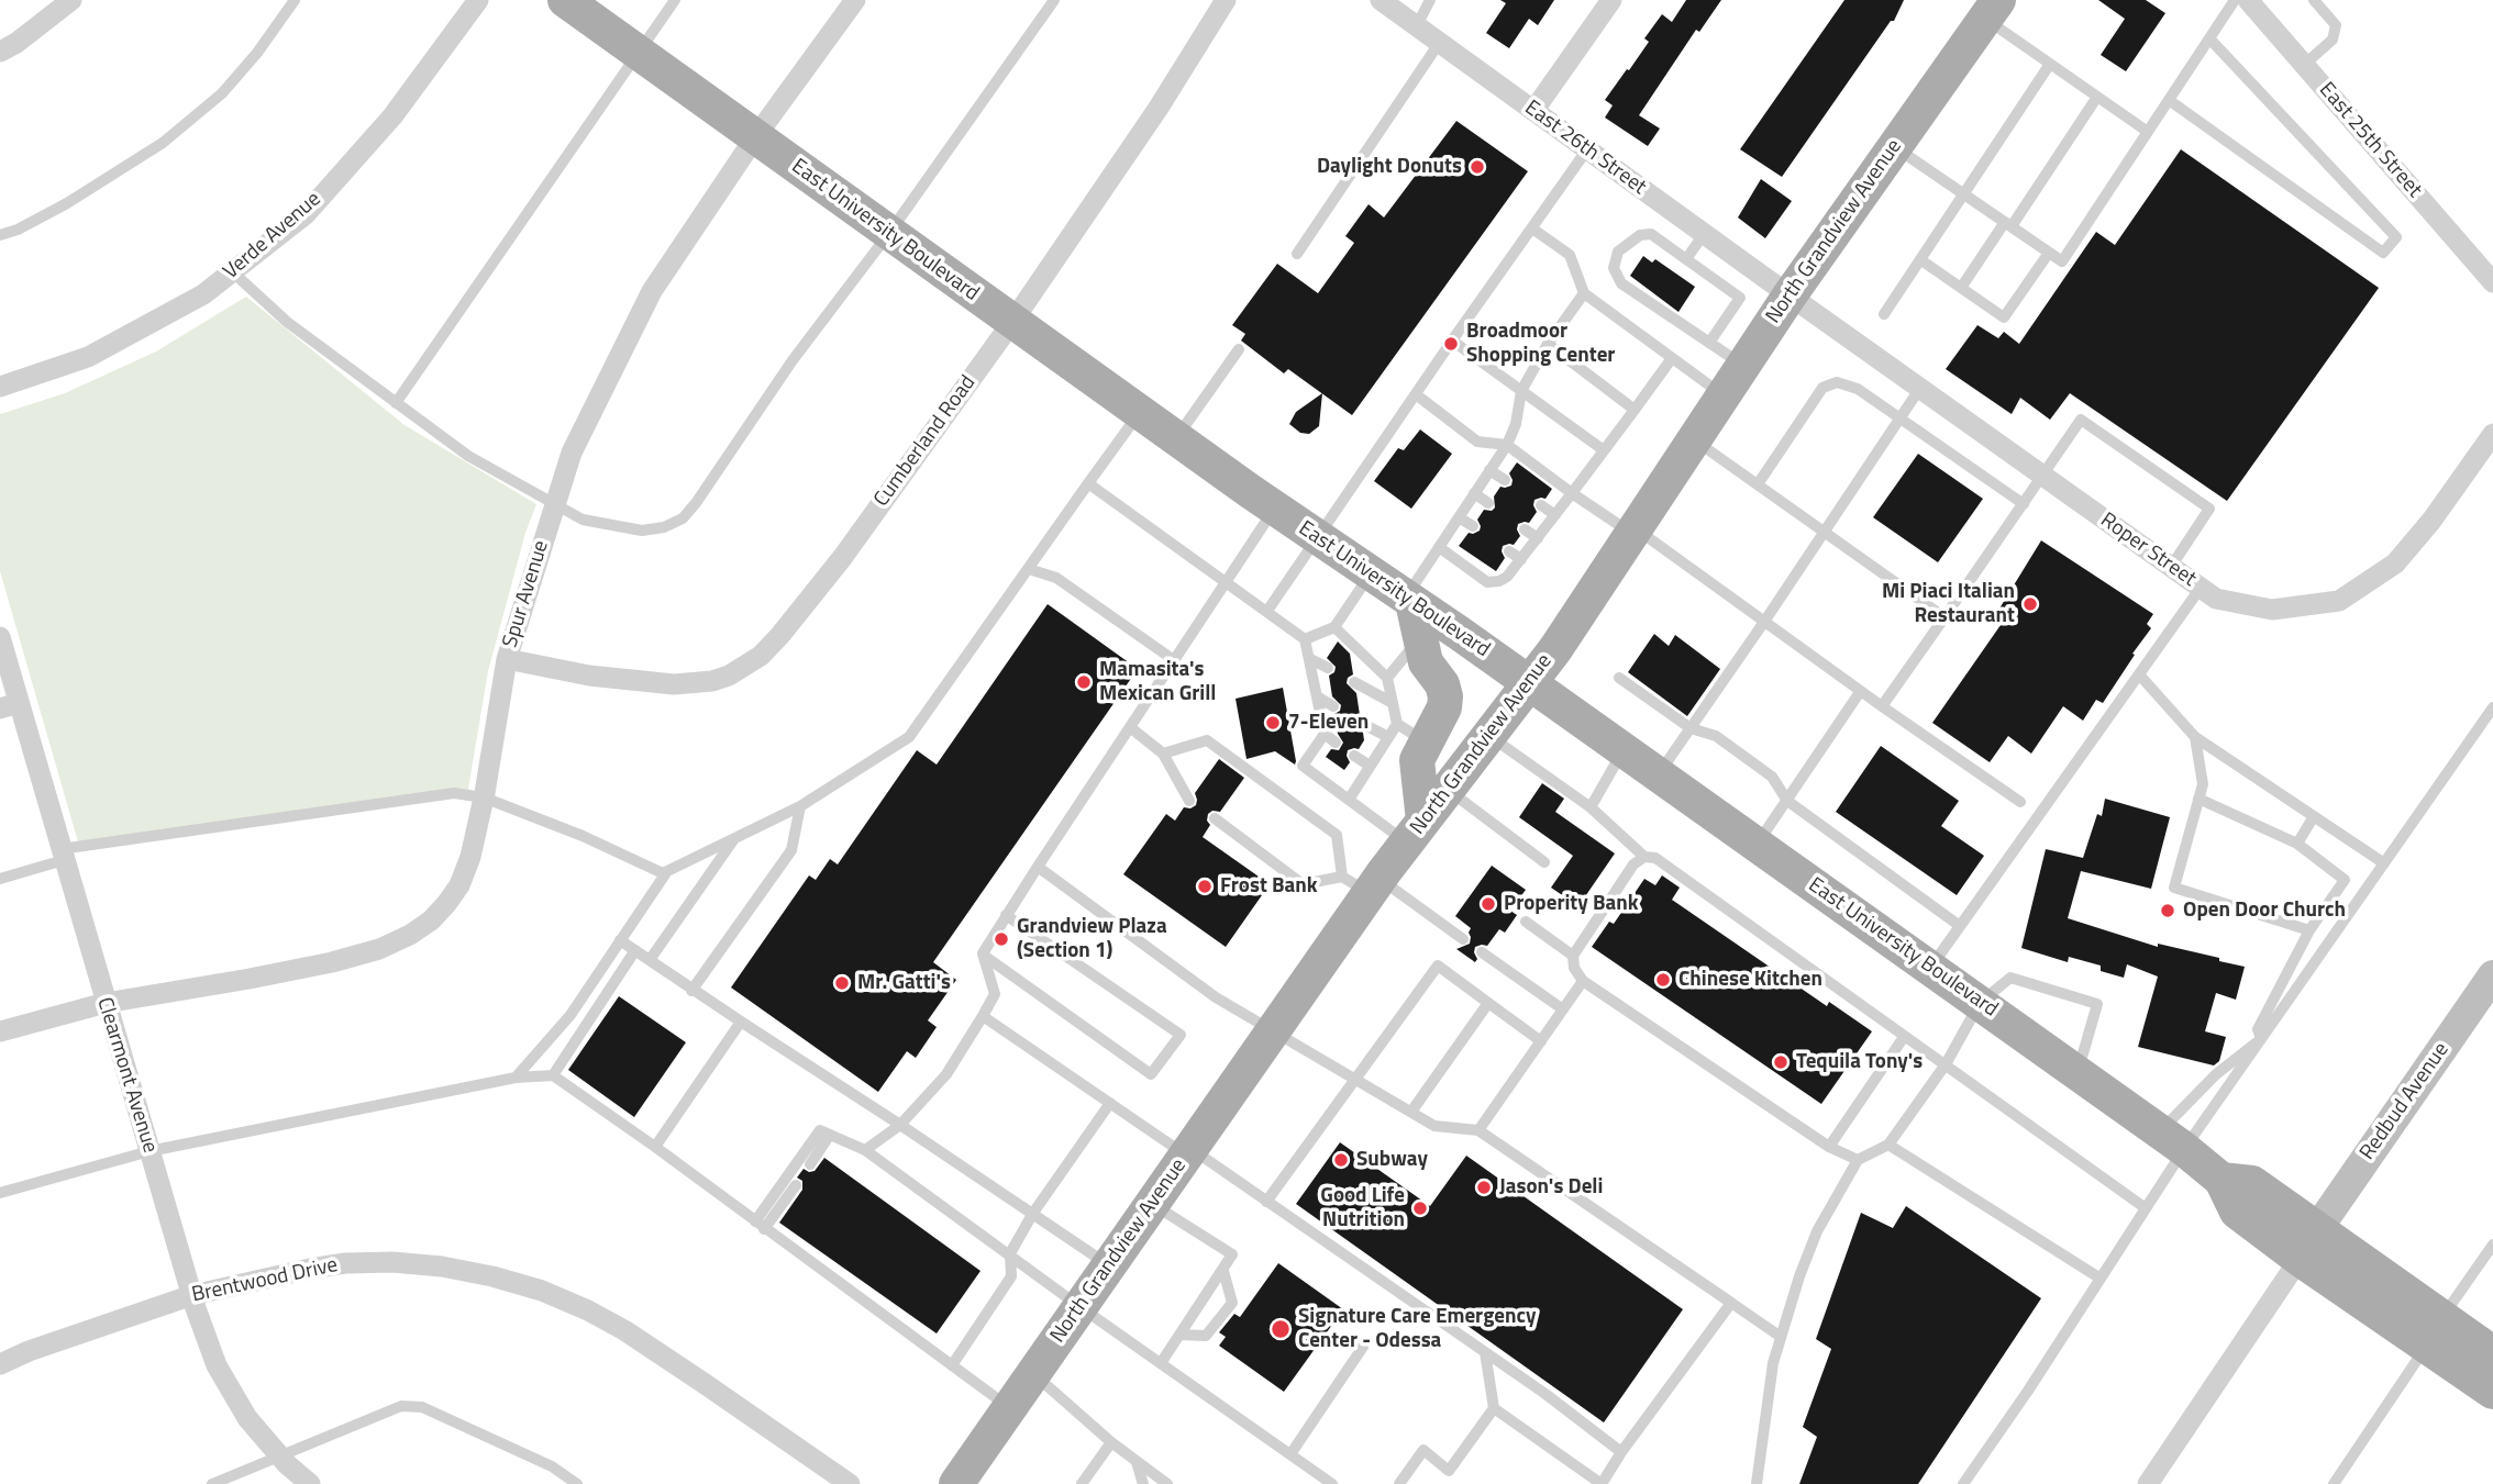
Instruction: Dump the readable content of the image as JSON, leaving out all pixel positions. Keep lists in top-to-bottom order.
{
  "streets": {
    "main road": ["East University Boulevard", "North Grandview Avenue"],
    "street": [
      "East 25th Street",
      "East 26th Street",
      "Verde Avenue",
      "Cumberland Road",
      "Roper Street",
      "Spur Avenue",
      "Clearmont Avenue",
      "Redbud Avenue",
      "Brentwood Drive"
    ]
  },
  "crossings": [
    ["East 26th Street", "North Grandview Avenue"],
    ["East 26th Street", "Roper Street"],
    ["East University Boulevard", "North Grandview Avenue"],
    ["East University Boulevard", "Cumberland Road"],
    ["East University Boulevard", "Spur Avenue"],
    ["East University Boulevard", "Redbud Avenue"],
    ["North Grandview Avenue", "Roper Street"],
    ["Cumberland Road", "Spur Avenue"],
    ["Spur Avenue", "Clearmont Avenue"],
    ["Clearmont Avenue", "Brentwood Drive"]
  ],
  "places": [
    "Daylight Donuts",
    "Broadmoor Shopping Center",
    "Mi Piaci Italian Restaurant",
    "Mamasita's Mexican Grill",
    "7-Eleven",
    "Frost Bank",
    "Properity Bank",
    "Open Door Church",
    "Grandview Plaza (Section 1)",
    "Chinese Kitchen",
    "Mr. Gatti's",
    "Tequila Tony's",
    "Subway",
    "Jason's Deli",
    "Good Life Nutrition",
    "Signature Care Emergency Center - Odessa"
  ]
}
